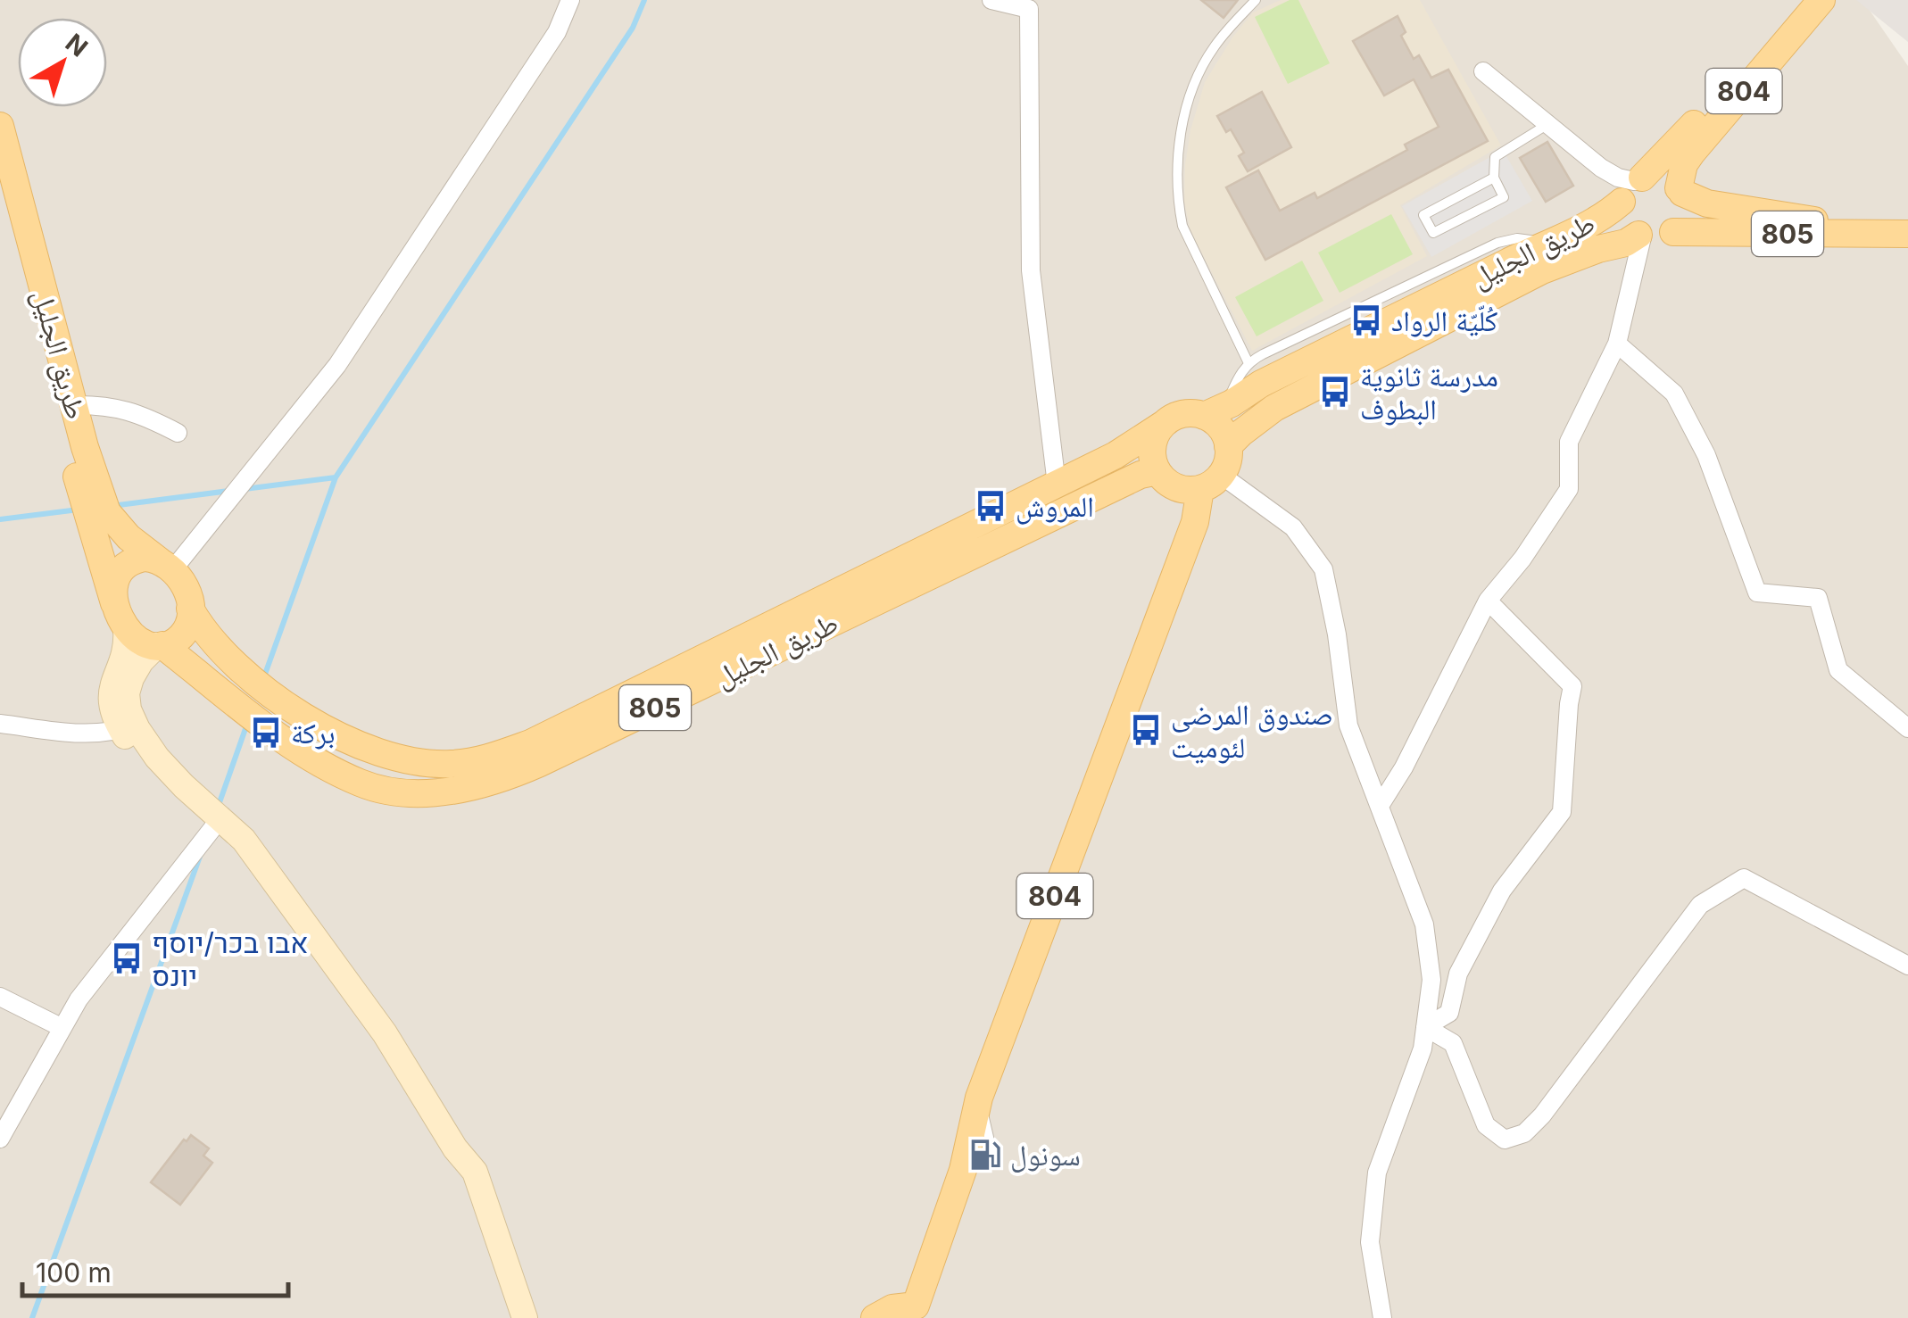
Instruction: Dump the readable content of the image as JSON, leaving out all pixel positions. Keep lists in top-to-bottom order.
{
  "streets": {
    "main road": ["804", "805", "طريق الجليل"]
  },
  "crossings": [
    ["804", "805"],
    ["804", "طريق الجليل"],
    ["805", "طريق الجليل"]
  ],
  "places": {
    "bus stop": [
      "كُلّيّة الرواد",
      "مدرسة ثانوية البطوف",
      "المروش",
      "صندوق المرضى لئوميت",
      "بركة",
      "אבו בכר/יוסף יונס"
    ],
    "fuel station": ["سونول"]
  },
  "scale_bar": "100 m",
  "north": "top right"
}
